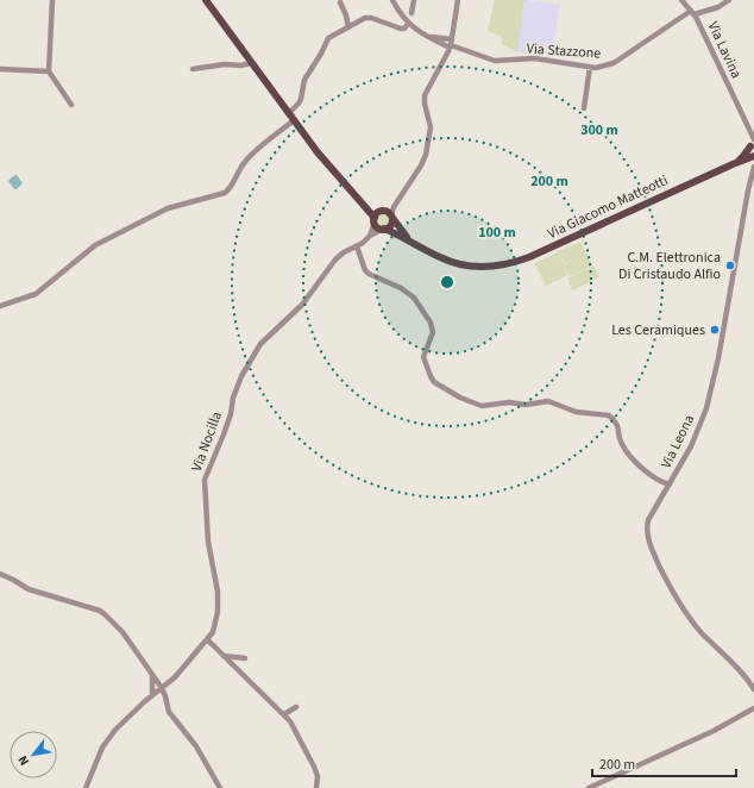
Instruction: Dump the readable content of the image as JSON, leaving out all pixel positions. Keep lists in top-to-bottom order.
{
  "streets": {
    "main road": ["Via Giacomo Matteotti"],
    "street": [
      "Via Lavina",
      "Via Stazzone",
      "Via Nocilla",
      "Via Leona"
    ]
  },
  "crossings": [
    ["Via Lavina", "Via Stazzone"]
  ],
  "places": ["C.M. Elettronica Di Cristaudo Alfio", "Les Ceramiques"],
  "scale_bar": "200 m",
  "north": "bottom left",
  "rings": ["300 m", "200 m", "100 m"]
}
